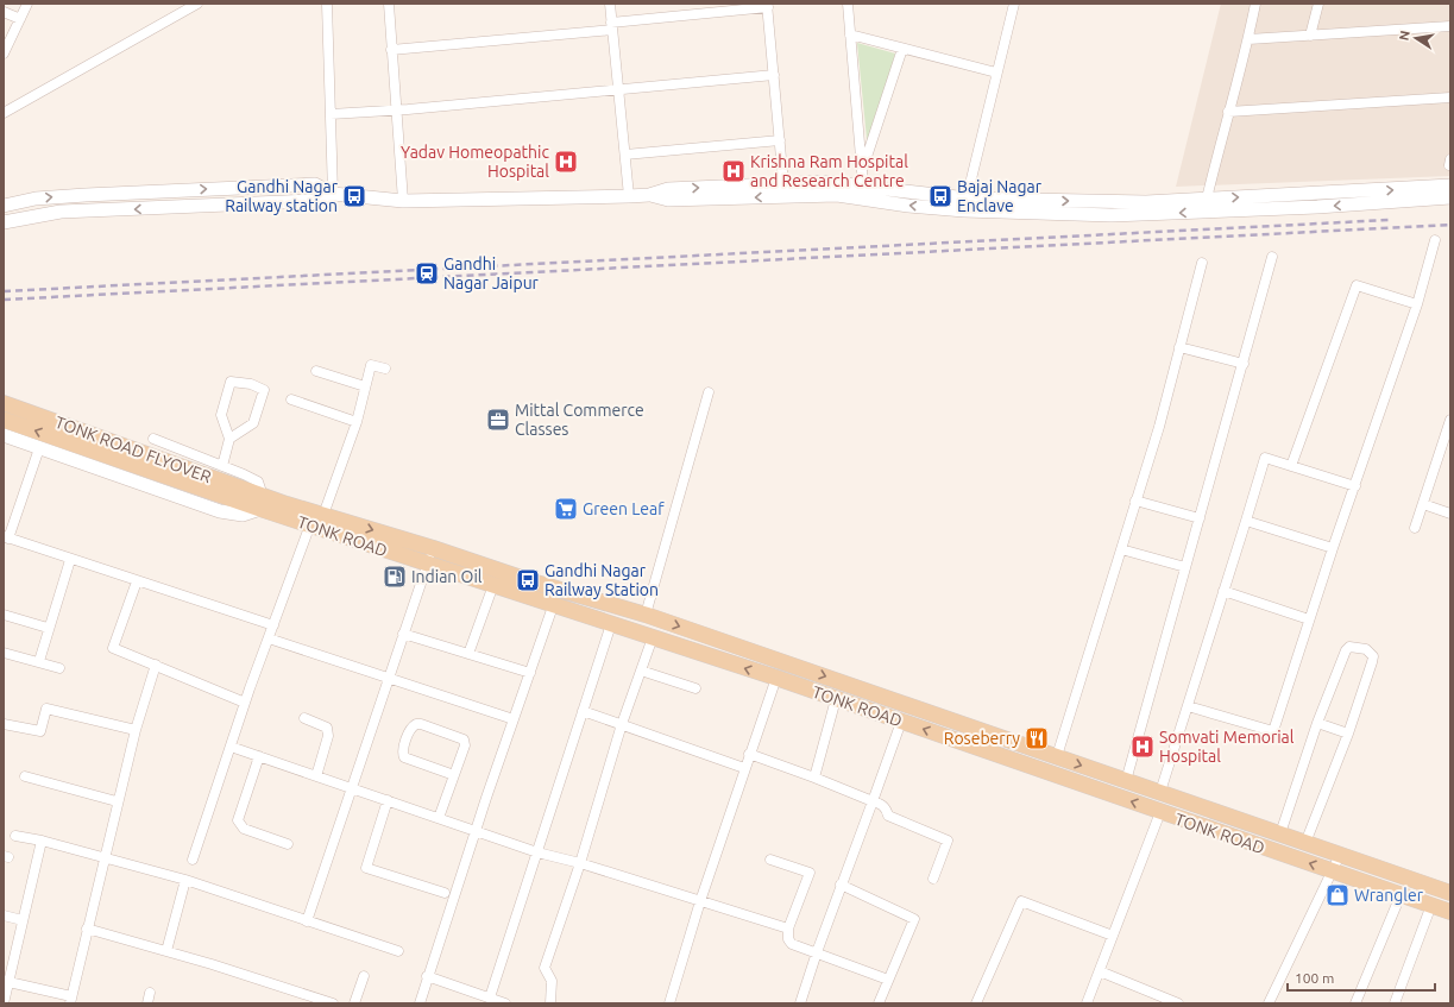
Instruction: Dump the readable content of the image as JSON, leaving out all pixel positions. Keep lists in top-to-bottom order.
{
  "streets": {
    "main road": ["TONK ROAD FLYOVER", "TONK ROAD"]
  },
  "crossings": [
    ["TONK ROAD FLYOVER", "TONK ROAD"]
  ],
  "places": {
    "hospital": ["Yadav Homeopathic Hospital", "Krishna Ram Hospital and Research Centre", "Somvati Memorial Hospital"],
    "bus stop": ["Gandhi Nagar Railway station", "Bajaj Nagar Enclave", "Gandhi Nagar Railway Station"],
    "station": ["Gandhi Nagar Jaipur"],
    "office": ["Mittal Commerce Classes"],
    "supermarket": ["Green Leaf"],
    "fuel station": ["Indian Oil"],
    "restaurant": ["Roseberry"],
    "shop": ["Wrangler"]
  },
  "scale_bar": "100 m",
  "north": "left"
}
